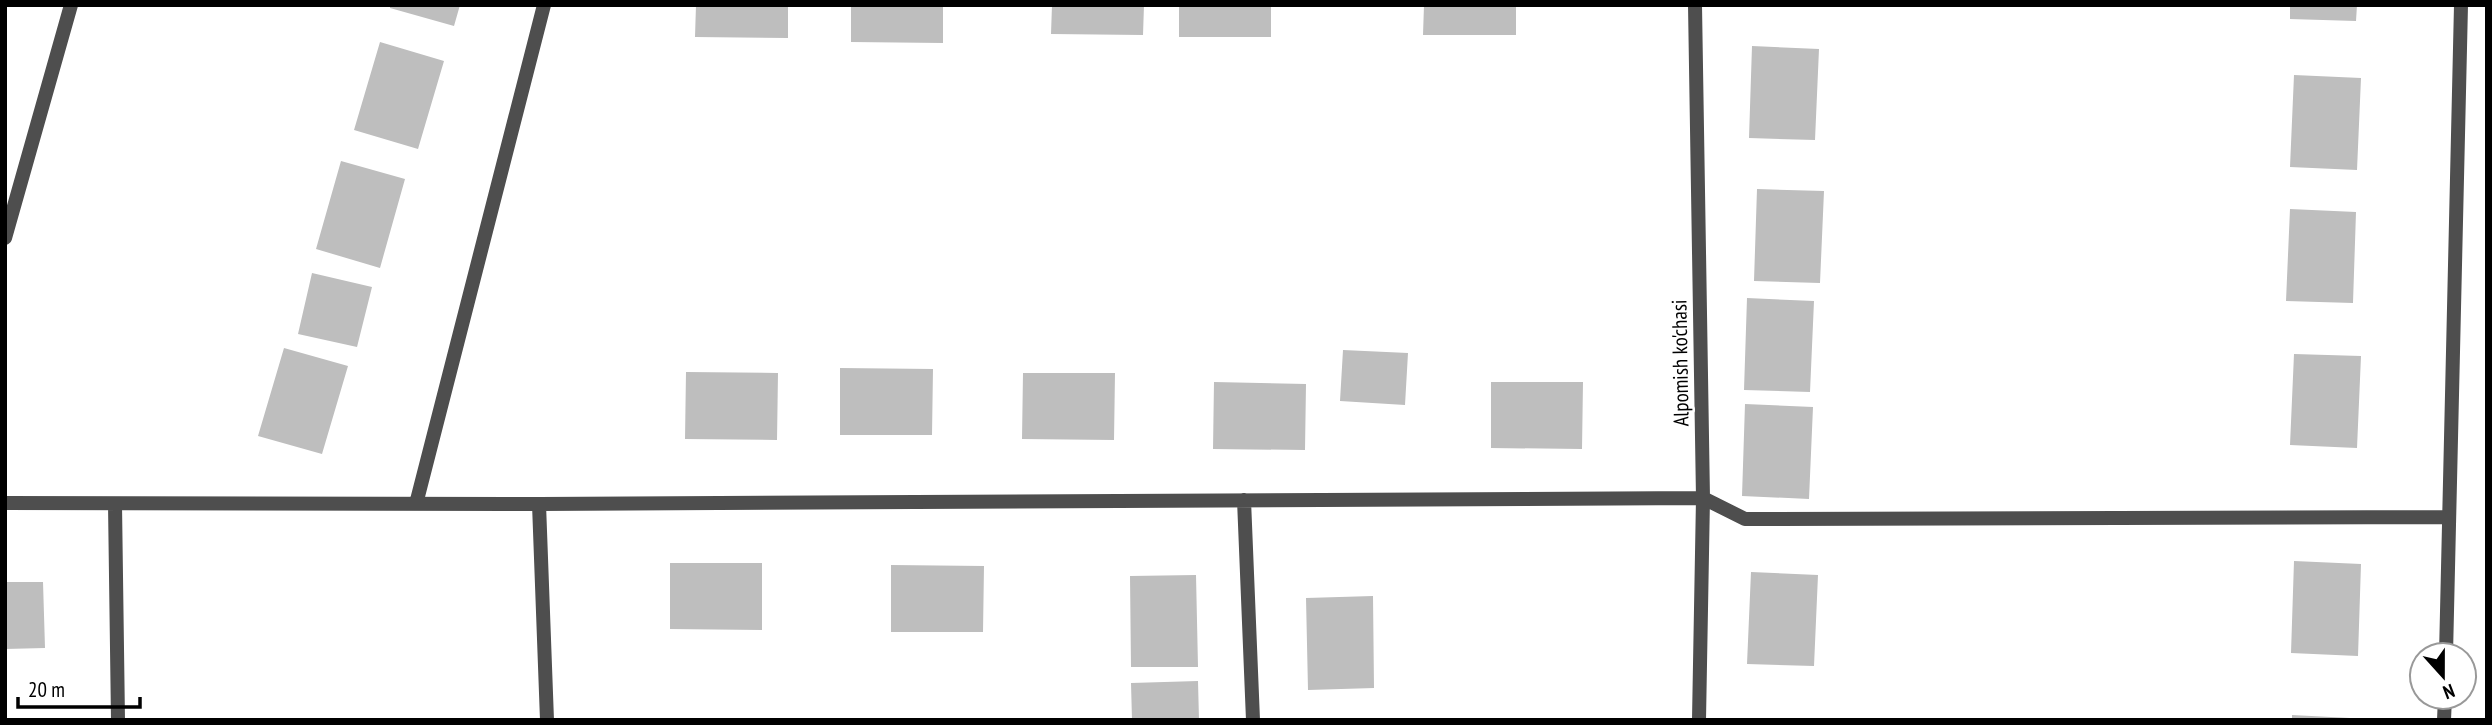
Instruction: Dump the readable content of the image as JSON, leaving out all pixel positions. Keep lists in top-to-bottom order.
{
  "streets": {
    "street": ["Alpomish ko'chasi"]
  },
  "scale_bar": "20 m",
  "north": "bottom"
}
